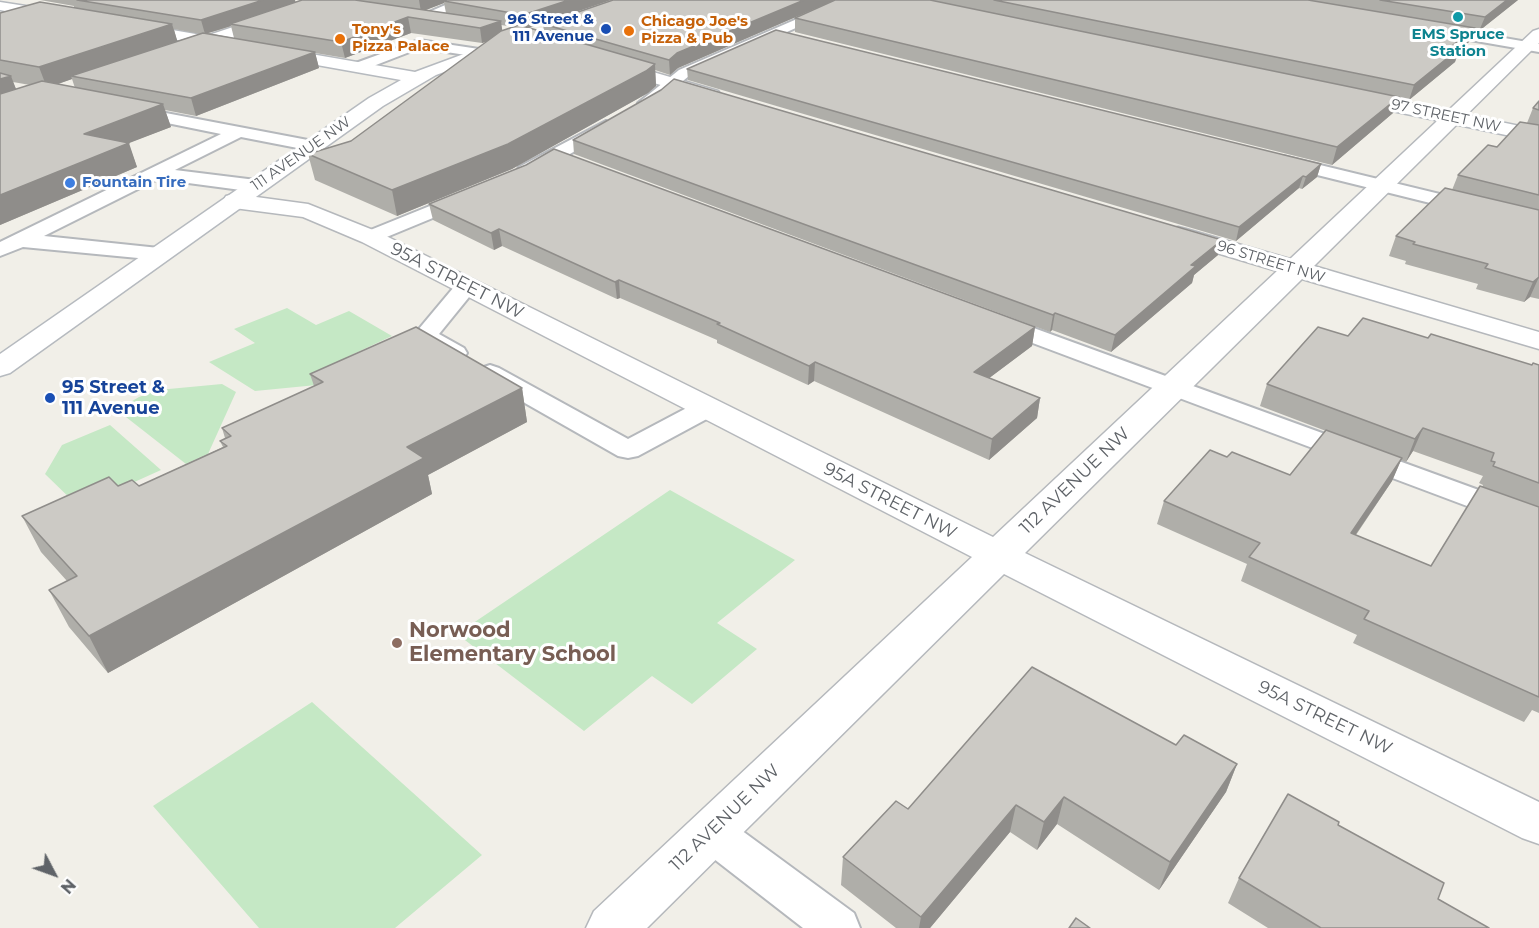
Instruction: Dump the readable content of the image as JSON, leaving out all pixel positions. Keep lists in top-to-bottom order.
{
  "streets": {
    "street": [
      "97 STREET NW",
      "111 AVENUE NW",
      "96 STREET NW",
      "95A STREET NW",
      "112 AVENUE NW"
    ]
  },
  "crossings": [
    ["97 STREET NW", "112 AVENUE NW"],
    ["111 AVENUE NW", "95A STREET NW"],
    ["96 STREET NW", "112 AVENUE NW"],
    ["95A STREET NW", "112 AVENUE NW"]
  ],
  "places": [
    "EMS Spruce Station",
    "96 Street & 111 Avenue",
    "Chicago Joe's Pizza & Pub",
    "Tony's Pizza Palace",
    "Fountain Tire",
    "95 Street & 111 Avenue",
    "Norwood Elementary School"
  ],
  "north": "bottom right"
}
